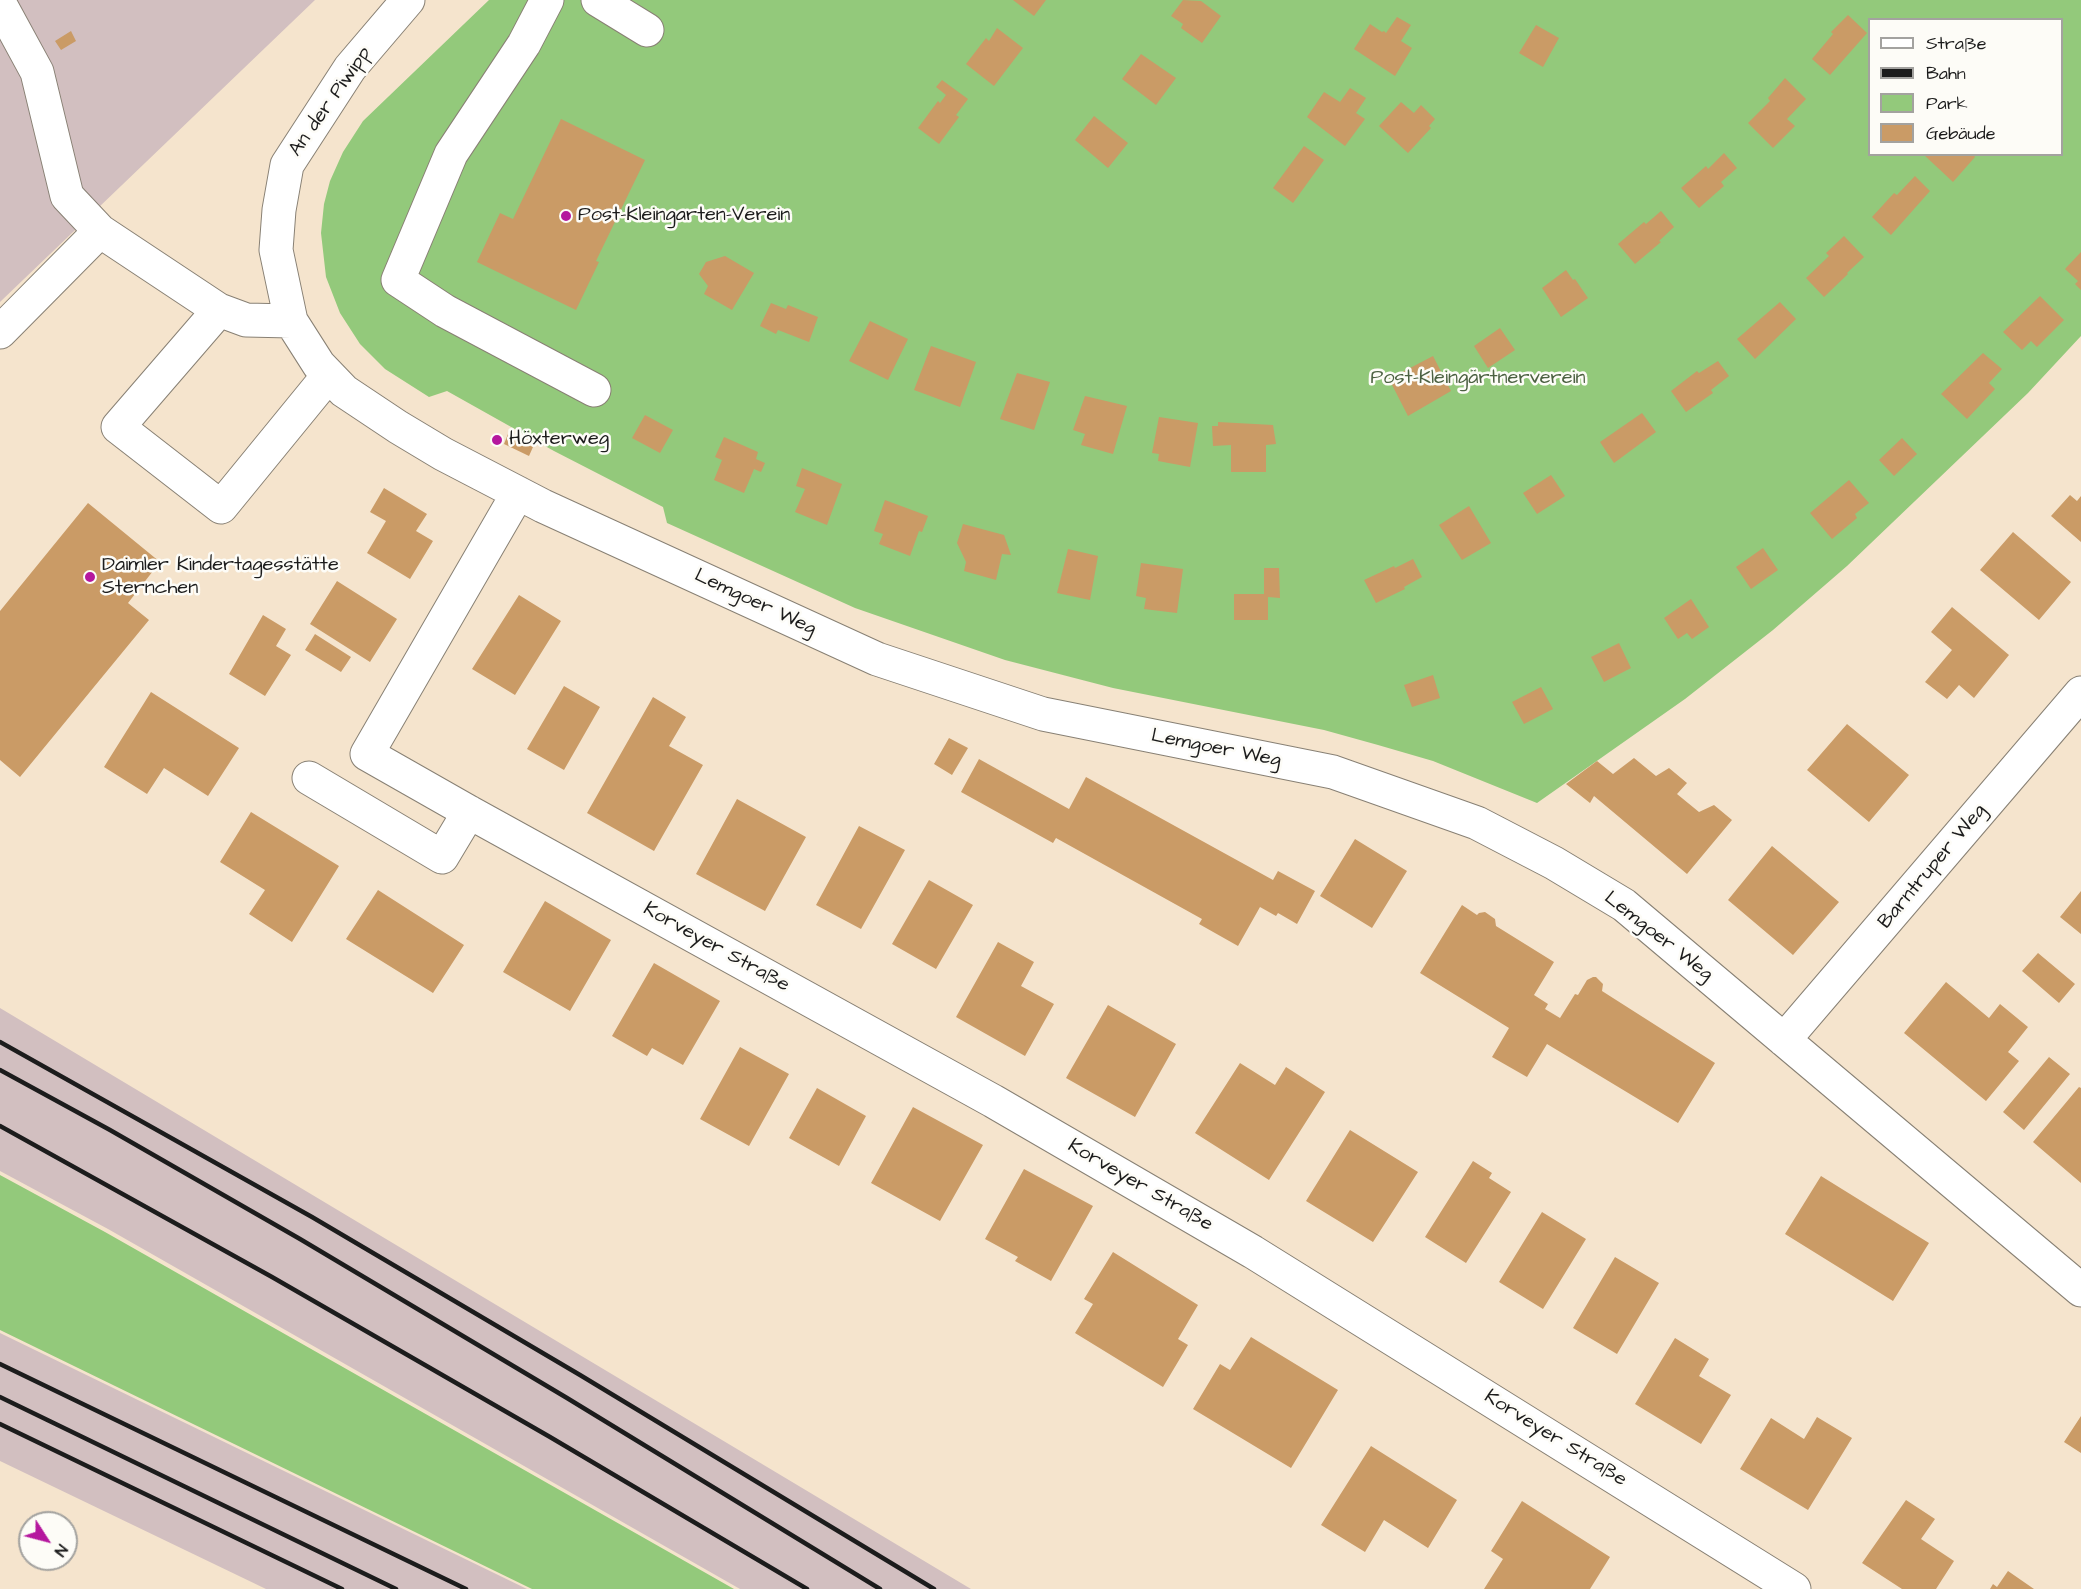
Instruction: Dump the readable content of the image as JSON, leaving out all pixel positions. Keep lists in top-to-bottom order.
{
  "streets": {
    "street": [
      "An der Piwipp",
      "Lemgoer Weg",
      "Barntruper Weg",
      "Korveyer Straße"
    ]
  },
  "crossings": [
    ["An der Piwipp", "Lemgoer Weg"],
    ["Lemgoer Weg", "Barntruper Weg"]
  ],
  "parks": ["Post-Kleingärtnerverein"],
  "places": ["Post-Kleingarten-Verein", "Höxterweg", "Daimler Kindertagesstätte Sternchen"],
  "legend": [
    "Straße",
    "Bahn",
    "Park",
    "Gebäude"
  ],
  "north": "bottom right"
}
